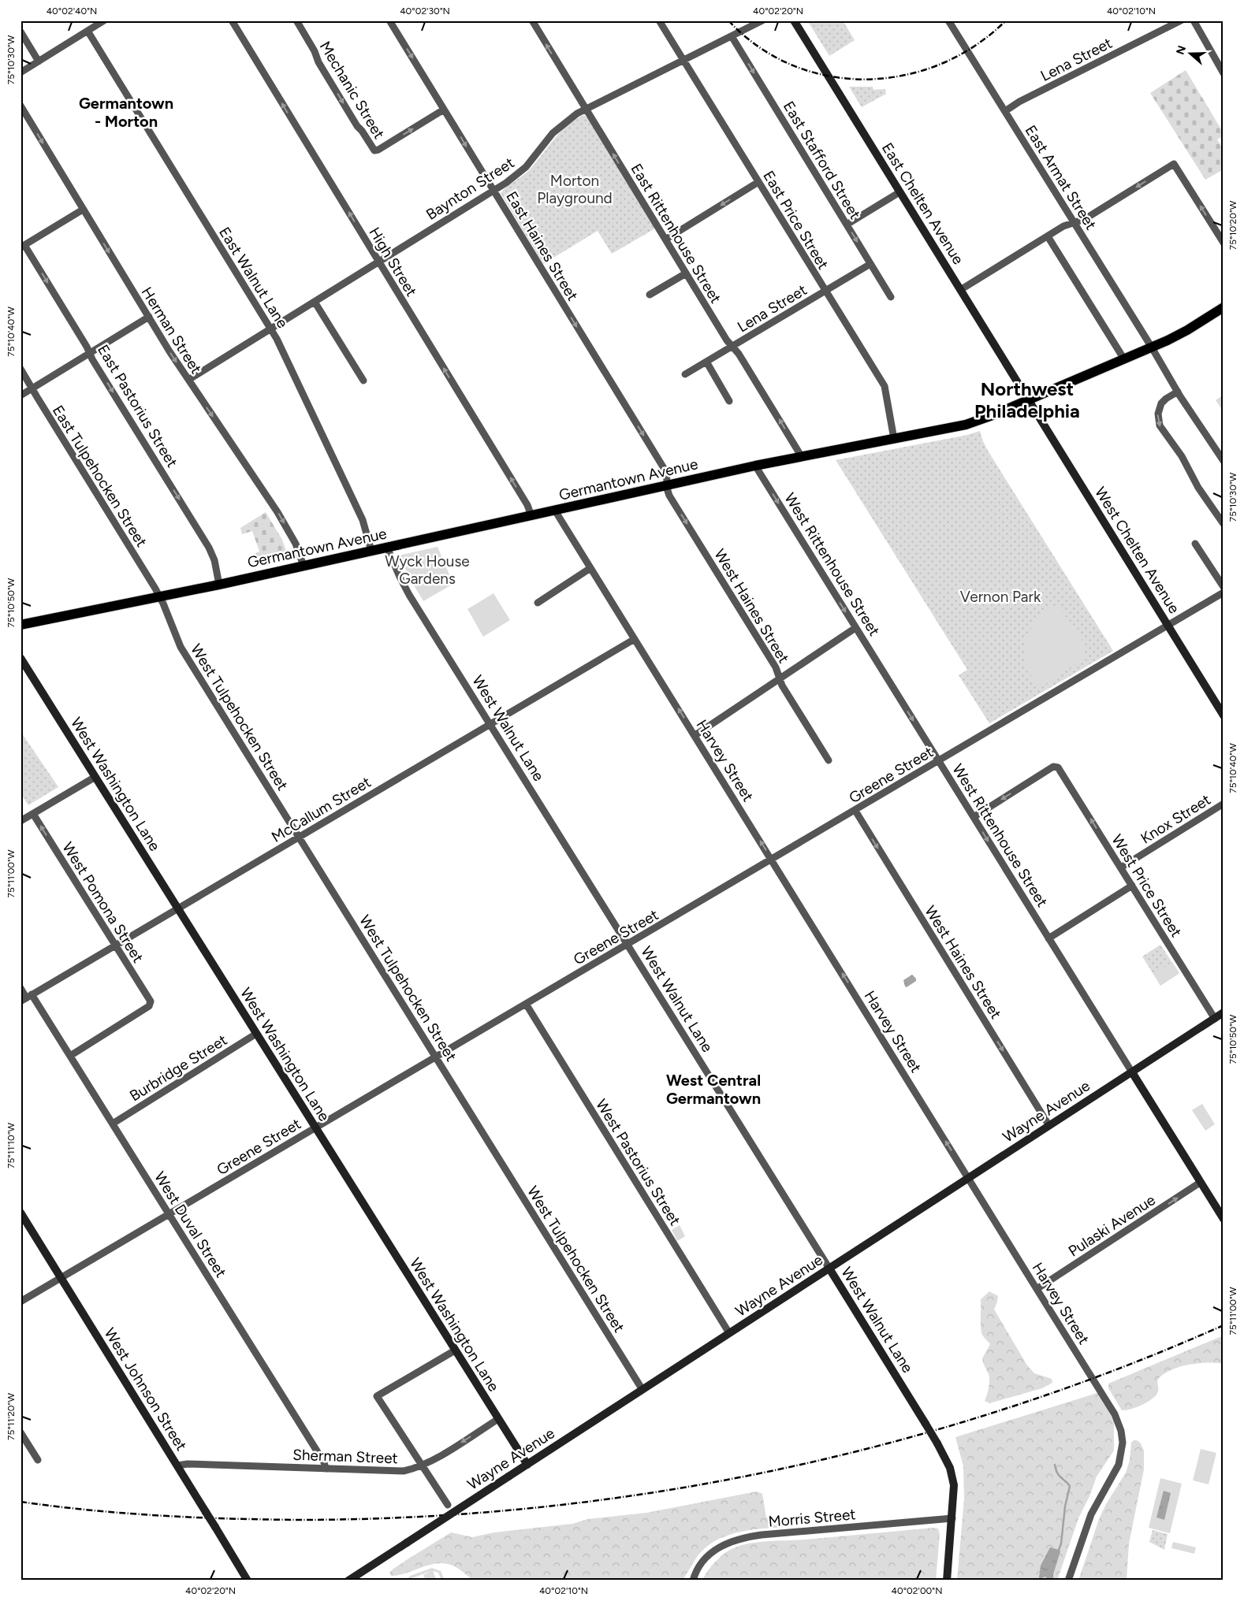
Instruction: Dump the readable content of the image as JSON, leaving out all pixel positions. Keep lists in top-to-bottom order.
{
  "streets": {
    "main road": [
      "East Chelten Avenue",
      "Germantown Avenue",
      "West Chelten Avenue",
      "West Rittenhouse Street",
      "West Walnut Lane",
      "West Washington Lane",
      "Wayne Avenue",
      "West Johnson Street"
    ],
    "street": [
      "Lena Street",
      "Mechanic Street",
      "East Stafford Street",
      "East Armat Street",
      "Baynton Street",
      "East Price Street",
      "East Rittenhouse Street",
      "East Haines Street",
      "High Street",
      "East Walnut Lane",
      "Herman Street",
      "East Pastorius Street",
      "East Tulpehocken Street",
      "West Haines Street",
      "West Tulpehocken Street",
      "Harvey Street",
      "Greene Street",
      "McCallum Street",
      "Knox Street",
      "West Price Street",
      "West Pomona Street",
      "Burbridge Street",
      "West Pastorius Street",
      "West Duval Street",
      "Pulaski Avenue",
      "Sherman Street",
      "Morris Street"
    ]
  },
  "crossings": [
    ["Lena Street", "East Stafford Street"],
    ["Lena Street", "East Armat Street"],
    ["Lena Street", "East Price Street"],
    ["Lena Street", "East Rittenhouse Street"],
    ["Mechanic Street", "East Haines Street"],
    ["East Stafford Street", "Baynton Street"],
    ["East Armat Street", "Germantown Avenue"],
    ["Baynton Street", "East Price Street"],
    ["Baynton Street", "East Rittenhouse Street"],
    ["Baynton Street", "East Haines Street"],
    ["Baynton Street", "High Street"],
    ["Baynton Street", "East Walnut Lane"],
    ["Baynton Street", "Herman Street"],
    ["East Chelten Avenue", "Germantown Avenue"],
    ["East Chelten Avenue", "West Chelten Avenue"],
    ["East Price Street", "Germantown Avenue"],
    ["East Rittenhouse Street", "Germantown Avenue"],
    ["East Haines Street", "Germantown Avenue"],
    ["East Haines Street", "West Haines Street"],
    ["High Street", "Germantown Avenue"],
    ["East Walnut Lane", "Germantown Avenue"],
    ["Herman Street", "Germantown Avenue"],
    ["East Pastorius Street", "Germantown Avenue"],
    ["East Tulpehocken Street", "Germantown Avenue"],
    ["East Tulpehocken Street", "West Tulpehocken Street"],
    ["Germantown Avenue", "West Chelten Avenue"],
    ["Germantown Avenue", "West Rittenhouse Street"],
    ["Germantown Avenue", "West Haines Street"],
    ["Germantown Avenue", "West Tulpehocken Street"],
    ["Germantown Avenue", "West Walnut Lane"],
    ["Germantown Avenue", "Harvey Street"],
    ["West Chelten Avenue", "Greene Street"],
    ["West Rittenhouse Street", "Greene Street"],
    ["West Rittenhouse Street", "West Price Street"],
    ["West Rittenhouse Street", "Wayne Avenue"],
    ["West Rittenhouse Street", "Pulaski Avenue"],
    ["West Haines Street", "Greene Street"],
    ["West Haines Street", "Wayne Avenue"],
    ["West Tulpehocken Street", "Greene Street"],
    ["West Tulpehocken Street", "McCallum Street"],
    ["West Tulpehocken Street", "Wayne Avenue"],
    ["West Walnut Lane", "Greene Street"],
    ["West Walnut Lane", "McCallum Street"],
    ["West Walnut Lane", "Wayne Avenue"],
    ["West Walnut Lane", "Morris Street"],
    ["Harvey Street", "Greene Street"],
    ["Harvey Street", "McCallum Street"],
    ["Harvey Street", "Wayne Avenue"],
    ["Harvey Street", "Pulaski Avenue"],
    ["Greene Street", "West Washington Lane"],
    ["Greene Street", "West Pastorius Street"],
    ["Greene Street", "West Duval Street"],
    ["Greene Street", "West Johnson Street"],
    ["West Washington Lane", "McCallum Street"],
    ["West Washington Lane", "Burbridge Street"],
    ["West Washington Lane", "Wayne Avenue"],
    ["West Washington Lane", "Sherman Street"],
    ["McCallum Street", "West Pomona Street"],
    ["McCallum Street", "West Duval Street"],
    ["Knox Street", "West Price Street"],
    ["West Price Street", "Wayne Avenue"],
    ["West Pomona Street", "West Duval Street"],
    ["Burbridge Street", "West Duval Street"],
    ["Wayne Avenue", "West Pastorius Street"],
    ["West Duval Street", "Sherman Street"],
    ["West Johnson Street", "Sherman Street"]
  ],
  "one_way": [
    "East Stafford Street",
    "East Rittenhouse Street",
    "East Haines Street",
    "High Street",
    "Herman Street",
    "East Pastorius Street",
    "West Rittenhouse Street",
    "West Haines Street",
    "Harvey Street",
    "West Pomona Street",
    "Pulaski Avenue"
  ],
  "districts": ["Germantown - Morton", "Northwest Philadelphia", "West Central Germantown"],
  "parks": ["Morton Playground", "Wyck House Gardens", "Vernon Park"],
  "north": "left",
  "coordinates": [
    "40°02'40\"N",
    "40°02'30\"N",
    "40°02'20\"N",
    "40°02'10\"N",
    "75°10'30\"W",
    "75°10'20\"W",
    "75°10'40\"W",
    "75°10'50\"W",
    "75°11'00\"W",
    "75°11'10\"W",
    "75°11'20\"W",
    "40°02'00\"N"
  ]
}
